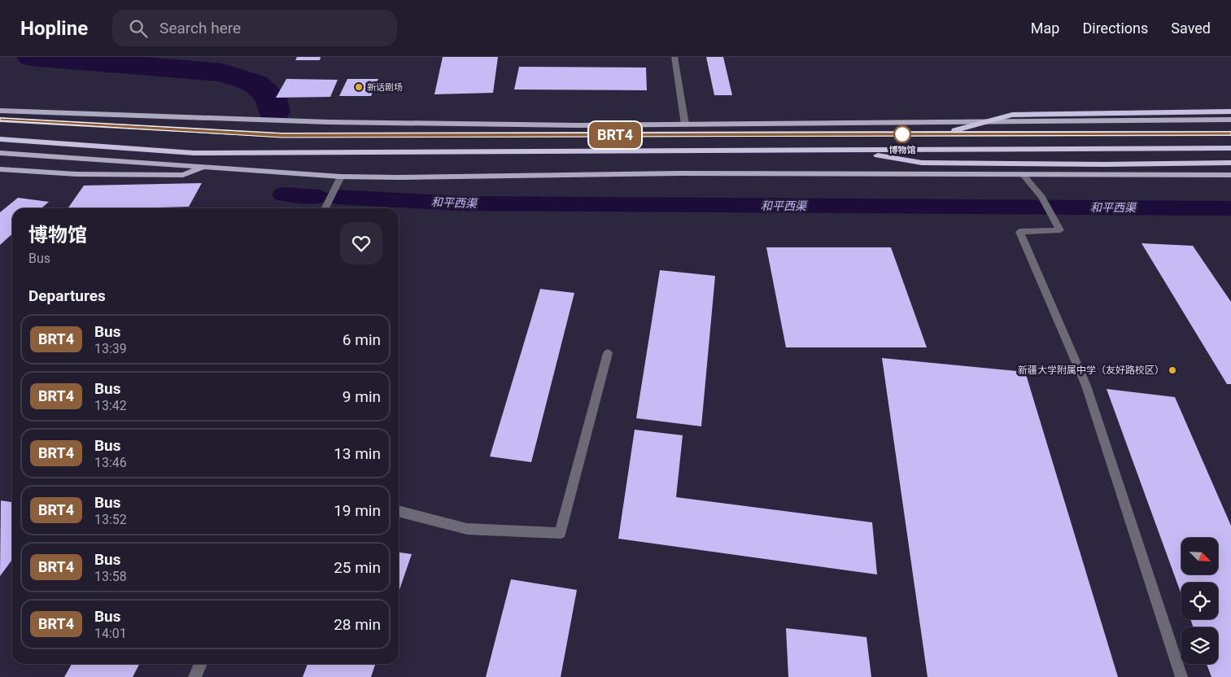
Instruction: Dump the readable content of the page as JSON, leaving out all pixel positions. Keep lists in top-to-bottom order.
{
  "water": ["和平西渠"],
  "places": ["新话剧场", "博物馆", "新疆大学附属中学（友好路校区）"],
  "lines": ["bus line BRT4"],
  "north": "bottom right",
  "page": {
    "header": "Hopline",
    "search": "Search here",
    "nav": ["Map", "Directions", "Saved"],
    "on_map": "BRT4",
    "heading": [
      ["博物馆", "Bus"],
      "Departures"
    ],
    "list": [
      {
        "mark": "BRT4",
        "name": "Bus",
        "note": "13:39",
        "value": "6 min"
      },
      {
        "mark": "BRT4",
        "name": "Bus",
        "note": "13:42",
        "value": "9 min"
      },
      {
        "mark": "BRT4",
        "name": "Bus",
        "note": "13:46",
        "value": "13 min"
      },
      {
        "mark": "BRT4",
        "name": "Bus",
        "note": "13:52",
        "value": "19 min"
      },
      {
        "mark": "BRT4",
        "name": "Bus",
        "note": "13:58",
        "value": "25 min"
      },
      {
        "mark": "BRT4",
        "name": "Bus",
        "note": "14:01",
        "value": "28 min"
      }
    ]
  }
}
